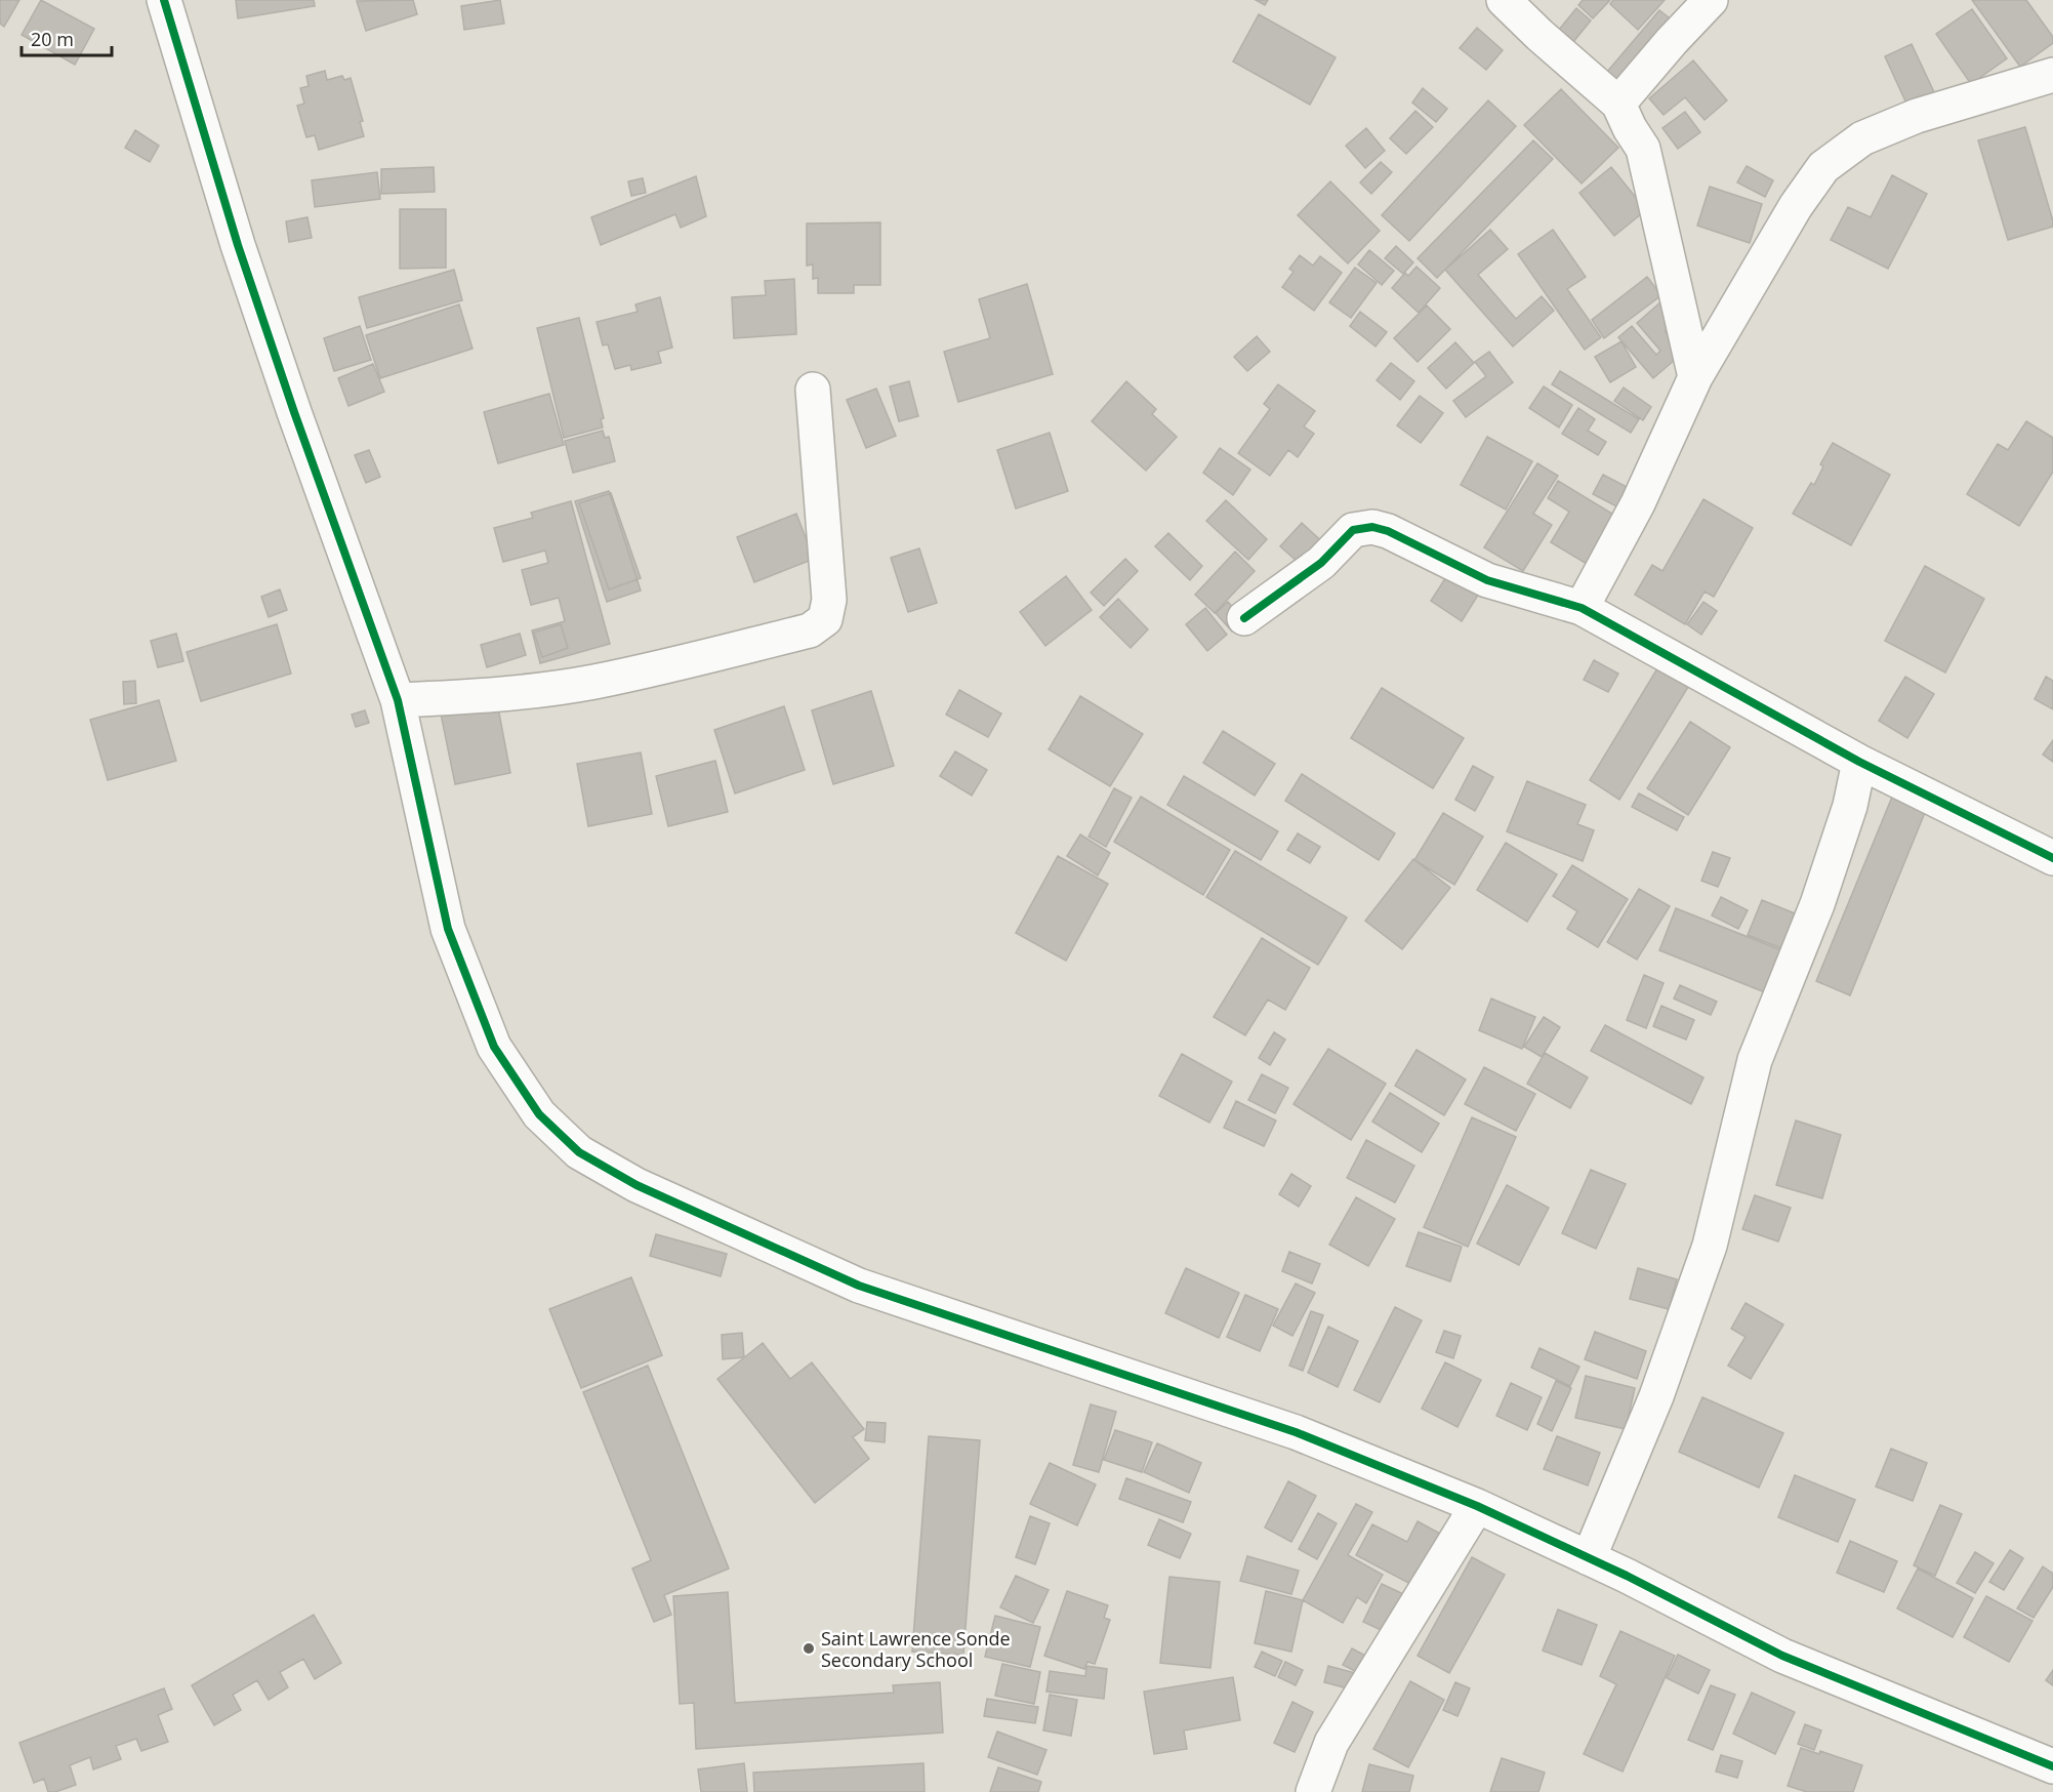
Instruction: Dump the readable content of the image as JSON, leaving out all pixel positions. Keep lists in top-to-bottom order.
{
  "places": ["Saint Lawrence Sonde Secondary School"],
  "scale_bar": "20 m"
}
